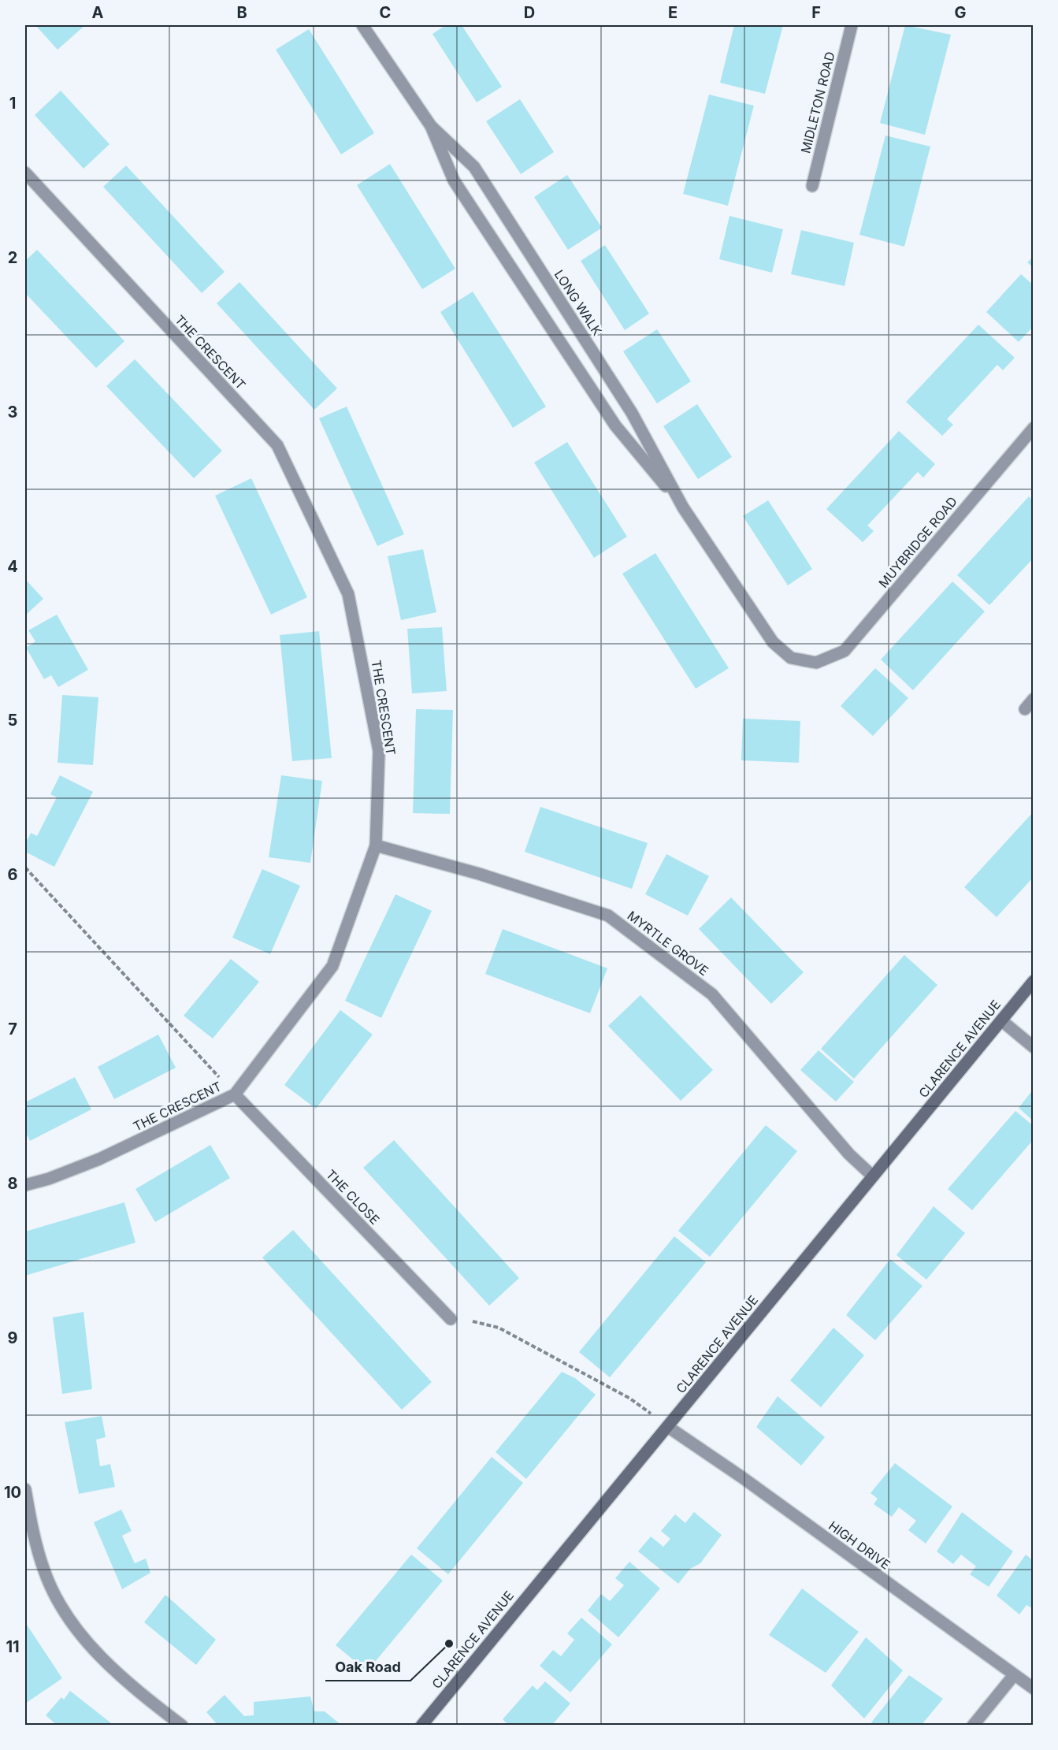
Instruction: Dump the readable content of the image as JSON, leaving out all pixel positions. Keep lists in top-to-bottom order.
{
  "streets": {
    "street": [
      "MIDLETON ROAD",
      "LONG WALK",
      "THE CRESCENT",
      "MUYBRIDGE ROAD",
      "MYRTLE GROVE",
      "CLARENCE AVENUE",
      "THE CLOSE",
      "HIGH DRIVE"
    ]
  },
  "crossings": [
    ["LONG WALK", "MUYBRIDGE ROAD"],
    ["THE CRESCENT", "MYRTLE GROVE"],
    ["THE CRESCENT", "THE CLOSE"],
    ["MYRTLE GROVE", "CLARENCE AVENUE"],
    ["CLARENCE AVENUE", "HIGH DRIVE"]
  ],
  "places": ["Oak Road"],
  "grid": {
    "columns": [
      "A",
      "B",
      "C",
      "D",
      "E",
      "F",
      "G"
    ],
    "rows": [
      "1",
      "2",
      "3",
      "4",
      "5",
      "6",
      "7",
      "8",
      "9",
      "10",
      "11"
    ]
  }
}
